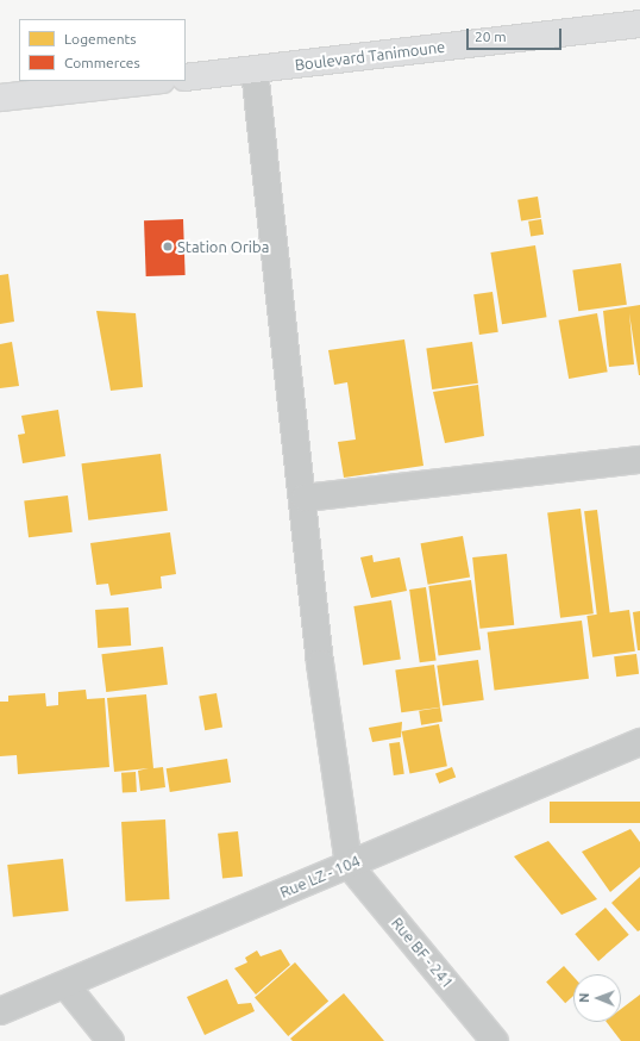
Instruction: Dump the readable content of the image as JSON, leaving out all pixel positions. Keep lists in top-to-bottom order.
{
  "streets": {
    "main road": ["Boulevard Tanimoune"],
    "street": ["Rue LZ - 104", "Rue BF - 241"]
  },
  "crossings": [
    ["Rue LZ - 104", "Rue BF - 241"]
  ],
  "places": ["Station Oriba"],
  "legend": ["Logements", "Commerces"],
  "scale_bar": "20 m",
  "north": "left"
}
